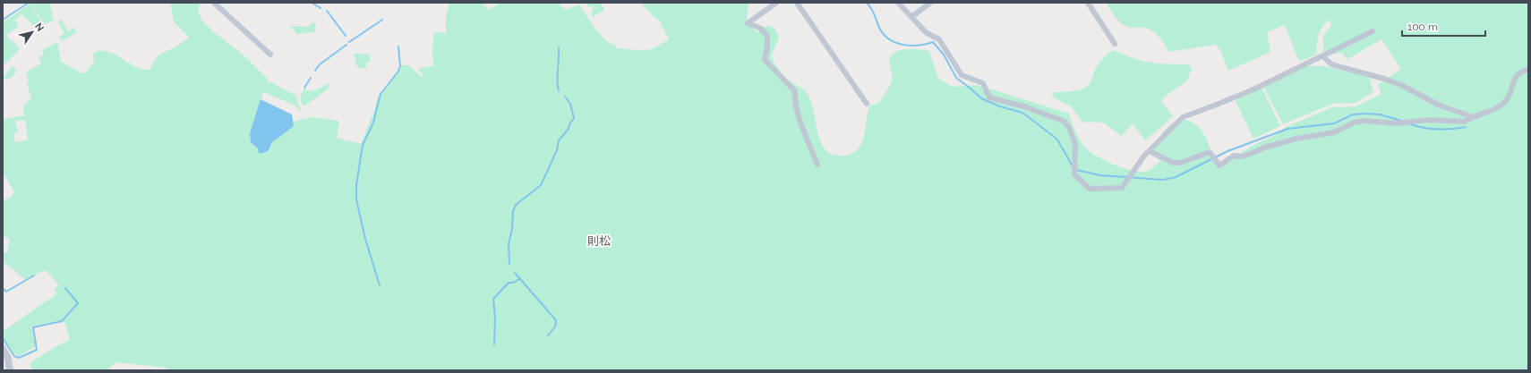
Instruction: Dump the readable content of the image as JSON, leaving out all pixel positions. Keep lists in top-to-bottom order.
{
  "districts": ["則松"],
  "scale_bar": "100 m",
  "north": "top right"
}
